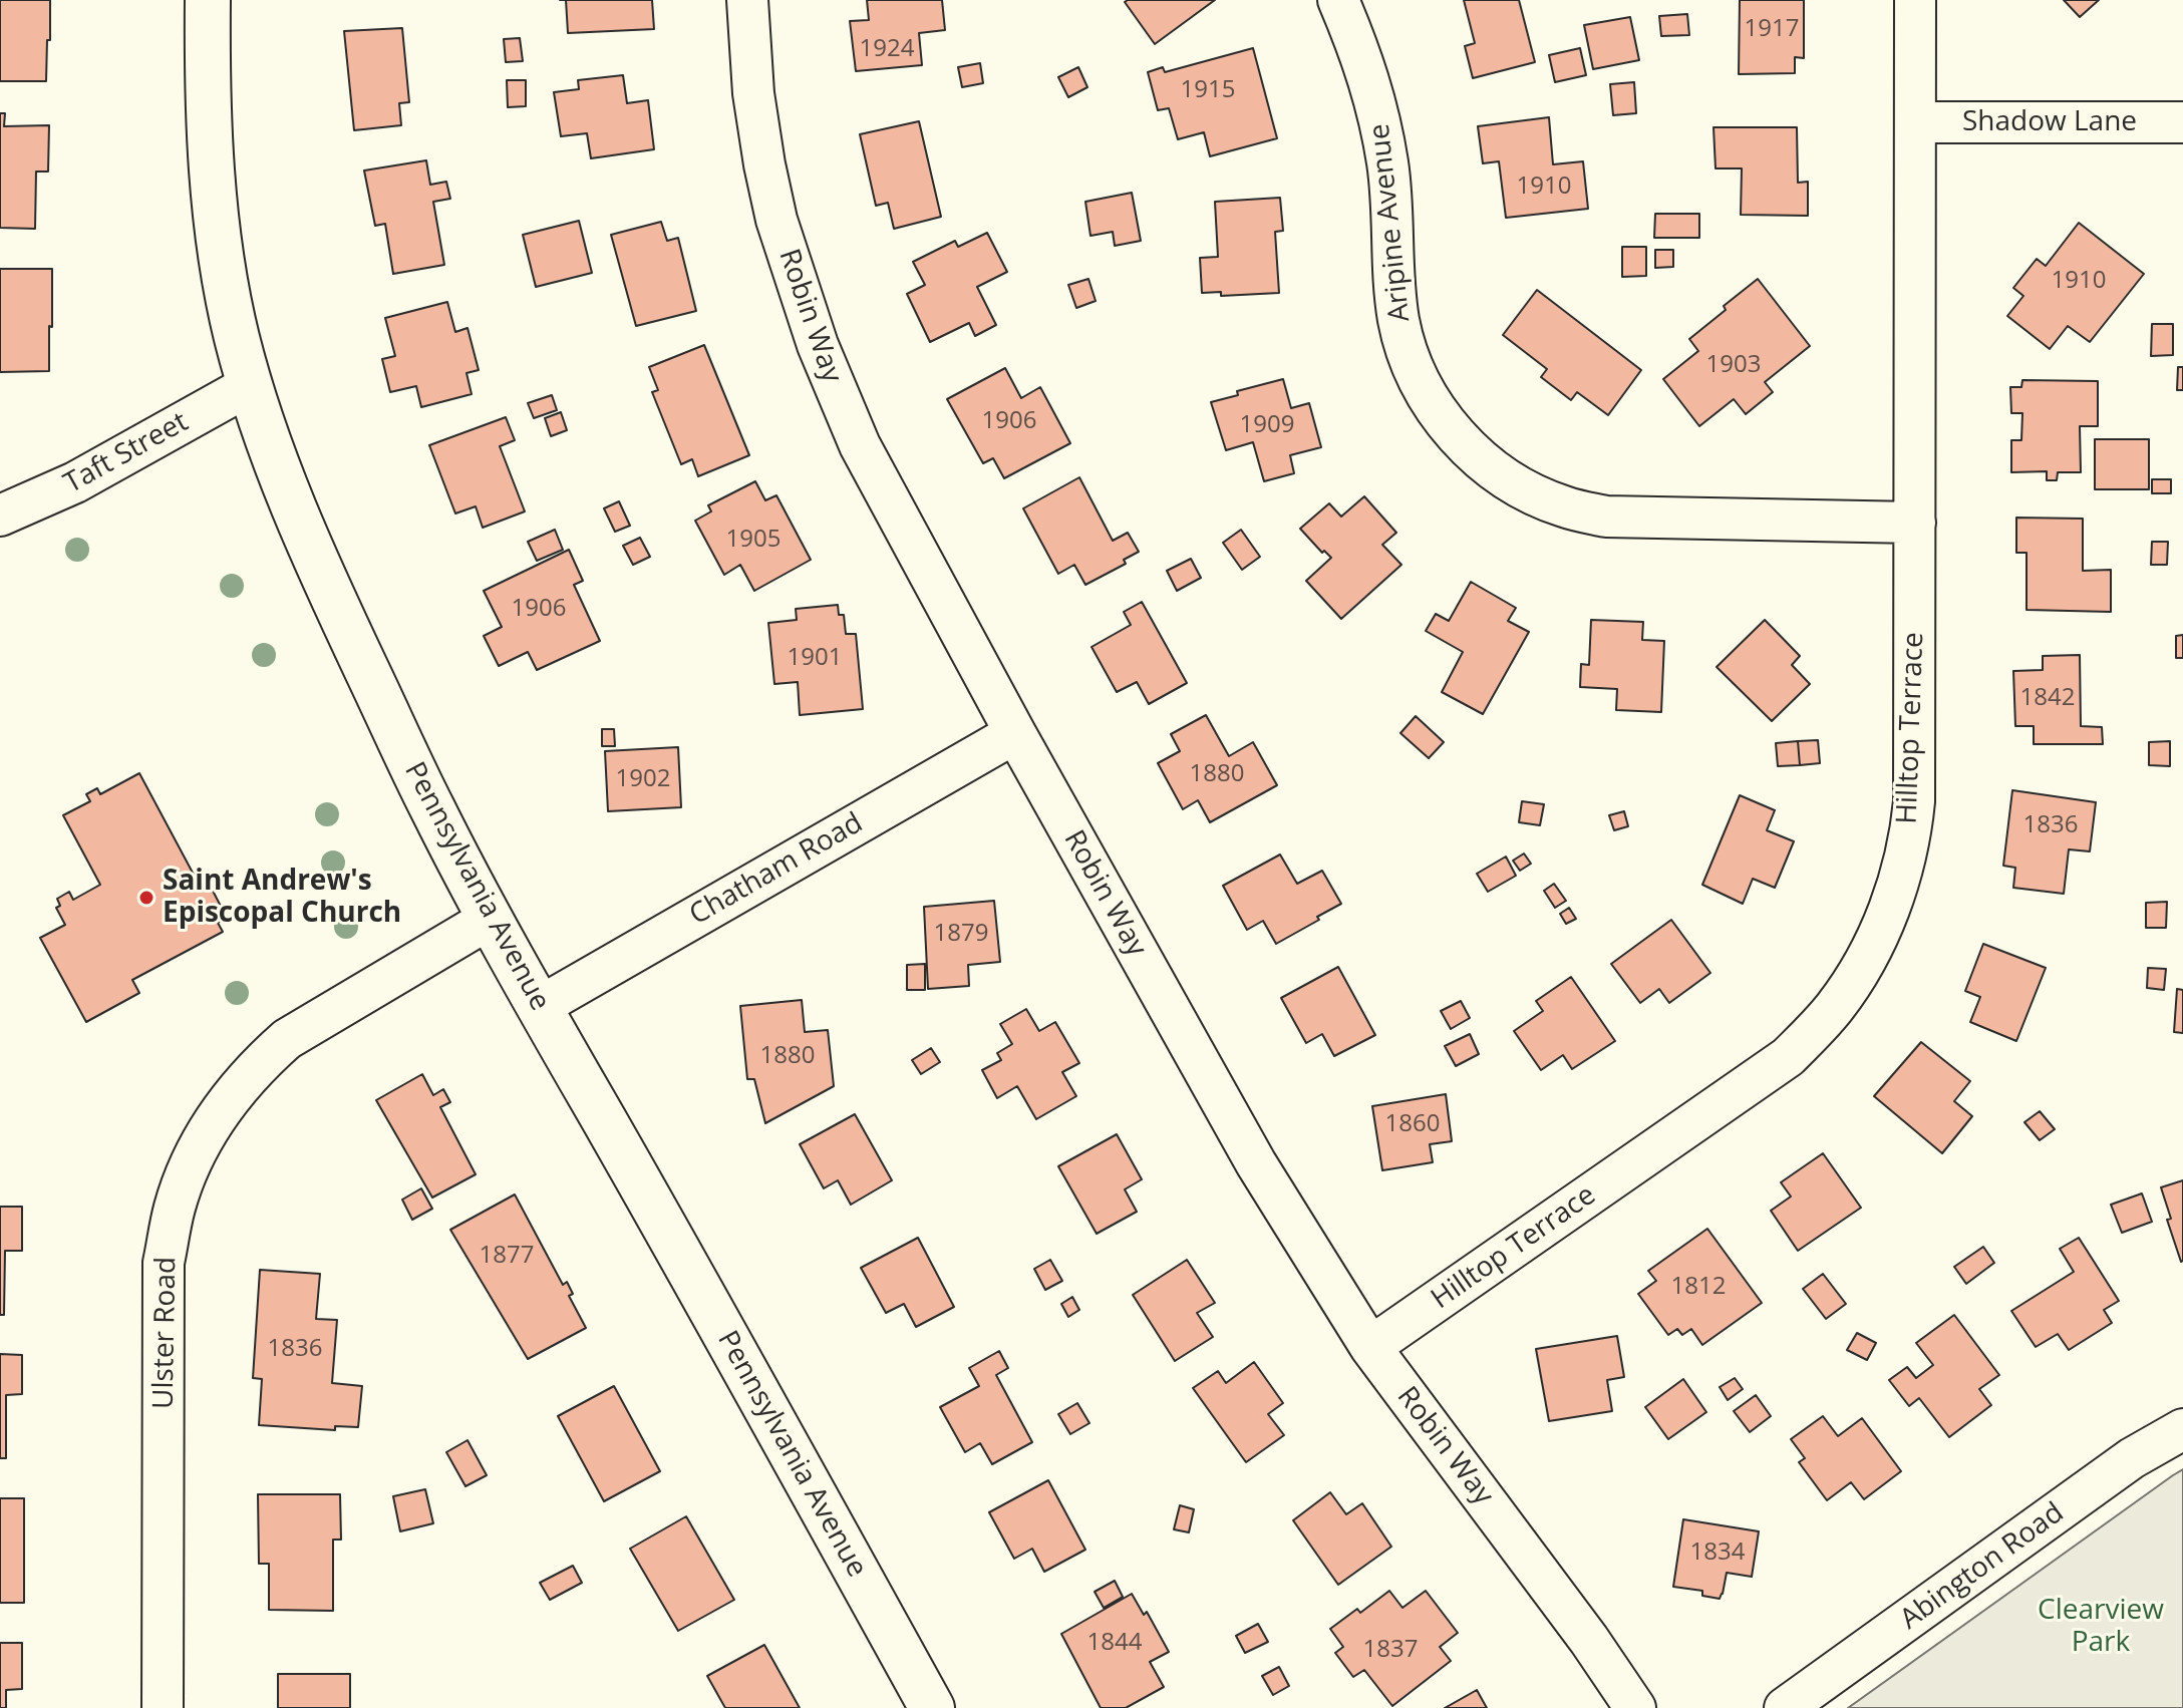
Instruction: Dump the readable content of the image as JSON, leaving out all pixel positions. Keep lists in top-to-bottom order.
{
  "streets": {
    "street": [
      "Shadow Lane",
      "Aripine Avenue",
      "Robin Way",
      "Taft Street",
      "Hilltop Terrace",
      "Chatham Road",
      "Pennsylvania Avenue",
      "Ulster Road",
      "Abington Road"
    ]
  },
  "crossings": [
    ["Shadow Lane", "Hilltop Terrace"],
    ["Aripine Avenue", "Hilltop Terrace"],
    ["Robin Way", "Hilltop Terrace"],
    ["Robin Way", "Chatham Road"],
    ["Taft Street", "Pennsylvania Avenue"],
    ["Chatham Road", "Pennsylvania Avenue"],
    ["Pennsylvania Avenue", "Ulster Road"]
  ],
  "parks": ["Clearview Park"],
  "places": ["Saint Andrew's Episcopal Church"],
  "house_numbers": [
    "1917",
    "1924",
    "1915",
    "1910",
    "1910",
    "1903",
    "1906",
    "1909",
    "1905",
    "1906",
    "1901",
    "1842",
    "1880",
    "1902",
    "1836",
    "1879",
    "1880",
    "1860",
    "1877",
    "1812",
    "1836",
    "1834",
    "1844",
    "1837"
  ]
}
